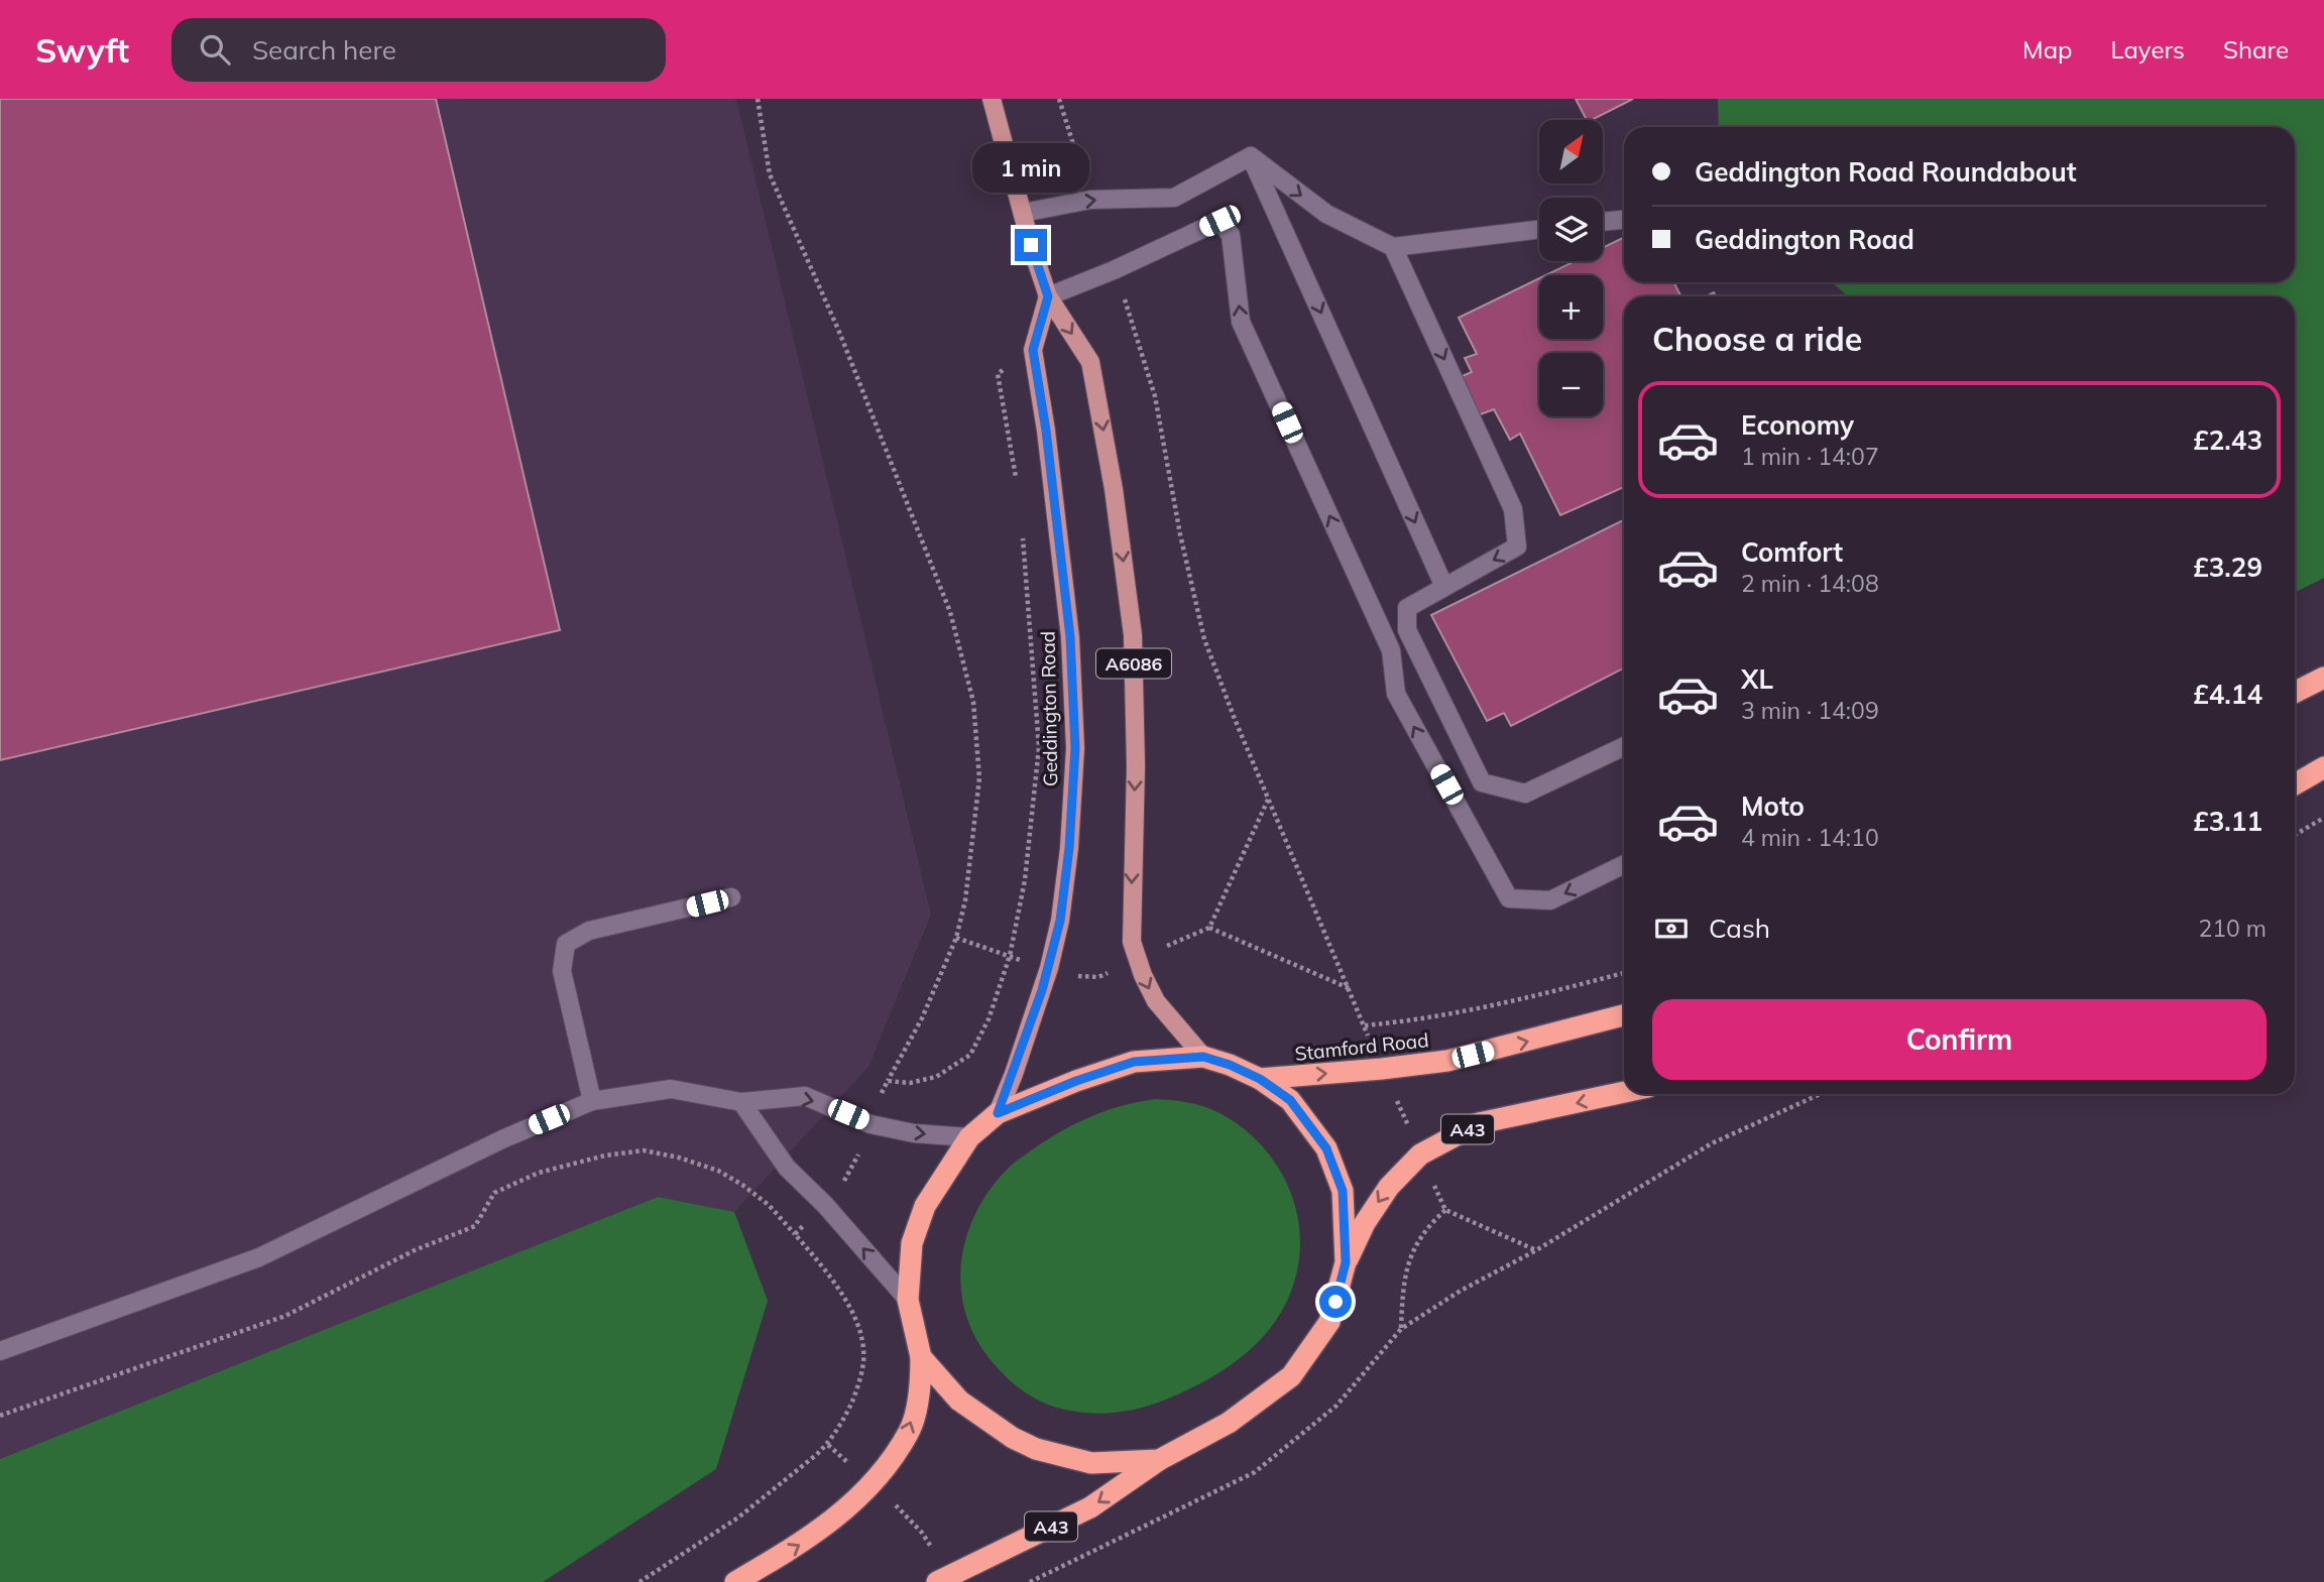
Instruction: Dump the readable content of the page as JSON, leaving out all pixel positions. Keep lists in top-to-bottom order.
{
  "streets": {
    "highway": ["Stamford Road", "A43"],
    "main road": ["A6086", "Geddington Road"]
  },
  "crossings": [
    ["A6086", "Geddington Road"],
    ["A6086", "A43"],
    ["Geddington Road", "A43"],
    ["Stamford Road", "A43"]
  ],
  "one_way": ["Stamford Road"],
  "north": "top right",
  "page": {
    "header": "Swyft",
    "search": "Search here",
    "nav": ["Map", "Layers", "Share"],
    "map_buttons": ["+", "−"],
    "banner": ["Geddington Road Roundabout", "Geddington Road"],
    "bubble": "1 min",
    "heading": "Choose a ride",
    "list": [
      {
        "name": "Economy",
        "note": "1 min · 14:07",
        "value": "£2.43"
      },
      {
        "name": "Comfort",
        "note": "2 min · 14:08",
        "value": "£3.29"
      },
      {
        "name": "XL",
        "note": "3 min · 14:09",
        "value": "£4.14"
      },
      {
        "name": "Moto",
        "note": "4 min · 14:10",
        "value": "£3.11"
      }
    ],
    "pay": ["Cash", "210 m"],
    "buttons": "Confirm"
  }
}
